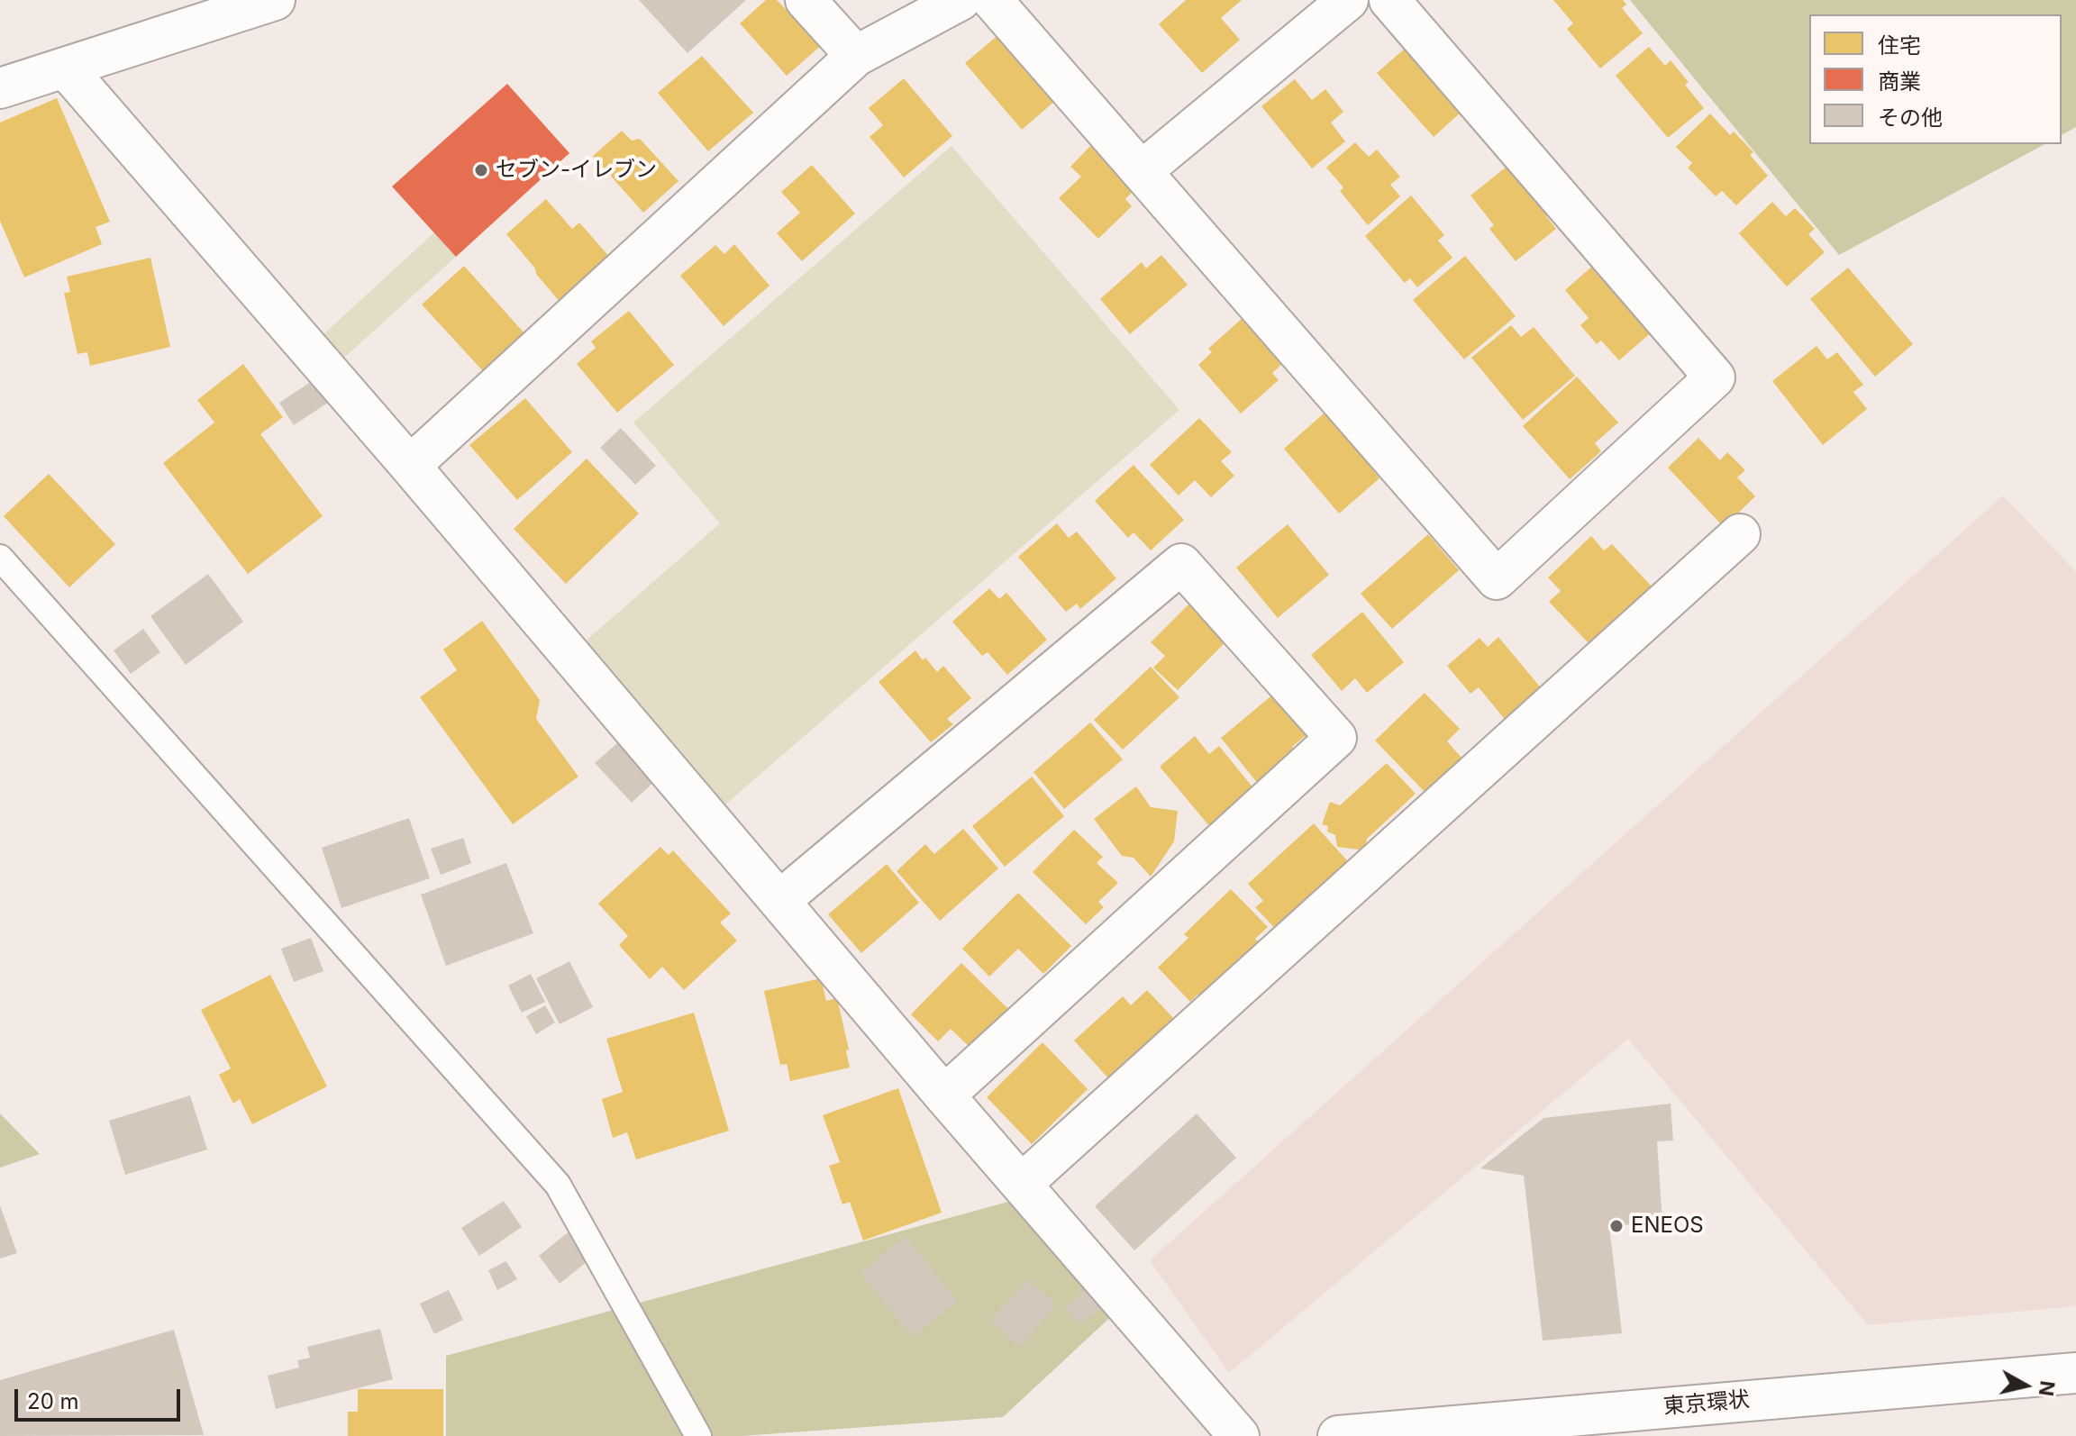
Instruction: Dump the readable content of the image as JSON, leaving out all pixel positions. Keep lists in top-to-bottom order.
{
  "streets": {
    "main road": ["東京環状"]
  },
  "places": ["セブン-イレブン", "ENEOS"],
  "legend": ["住宅", "商業", "その他"],
  "scale_bar": "20 m",
  "north": "right"
}
